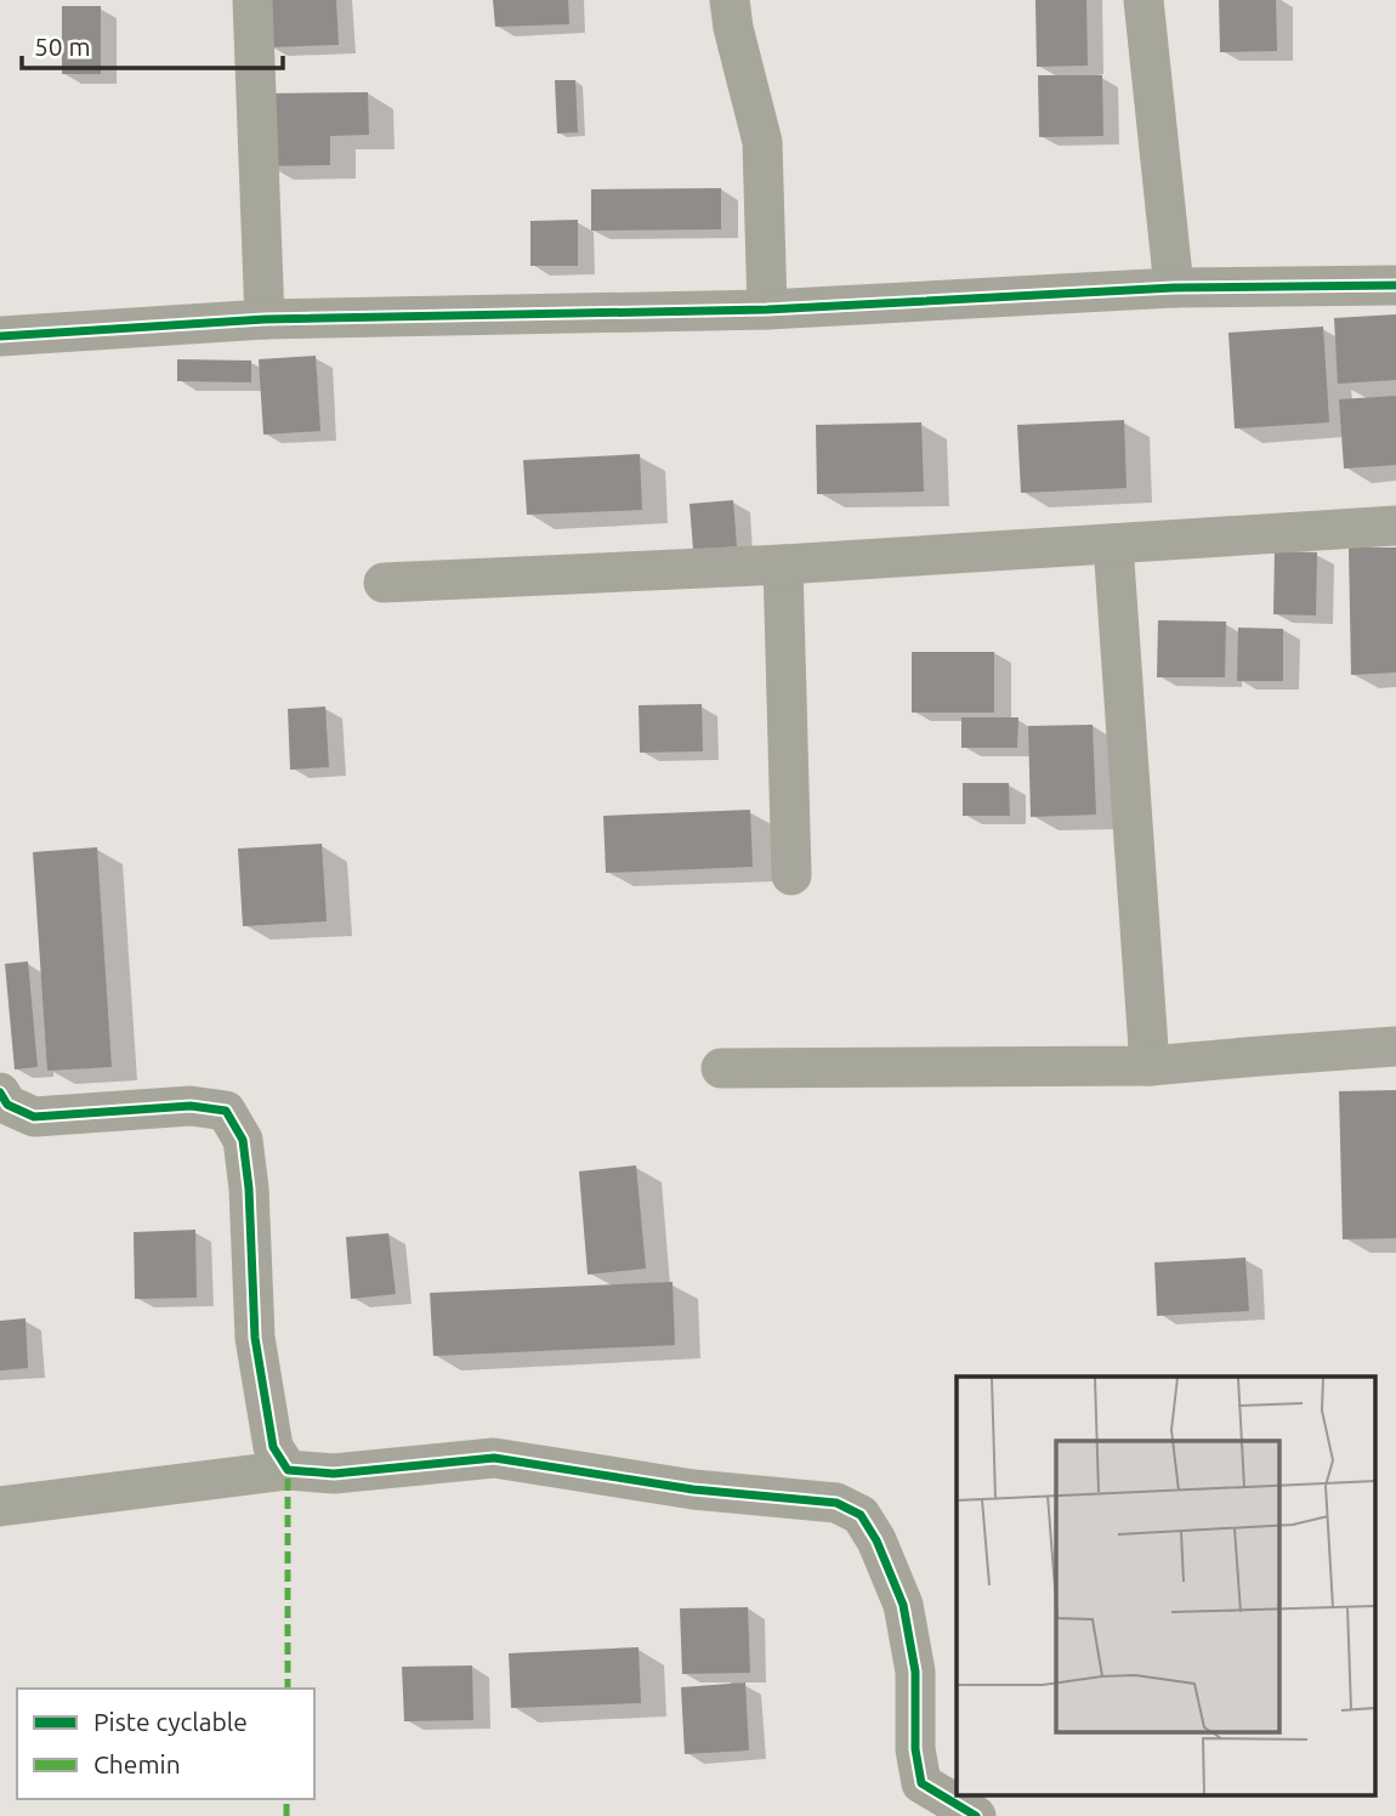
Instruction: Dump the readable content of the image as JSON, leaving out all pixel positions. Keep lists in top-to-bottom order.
{
  "legend": ["Piste cyclable", "Chemin"],
  "scale_bar": "50 m"
}
